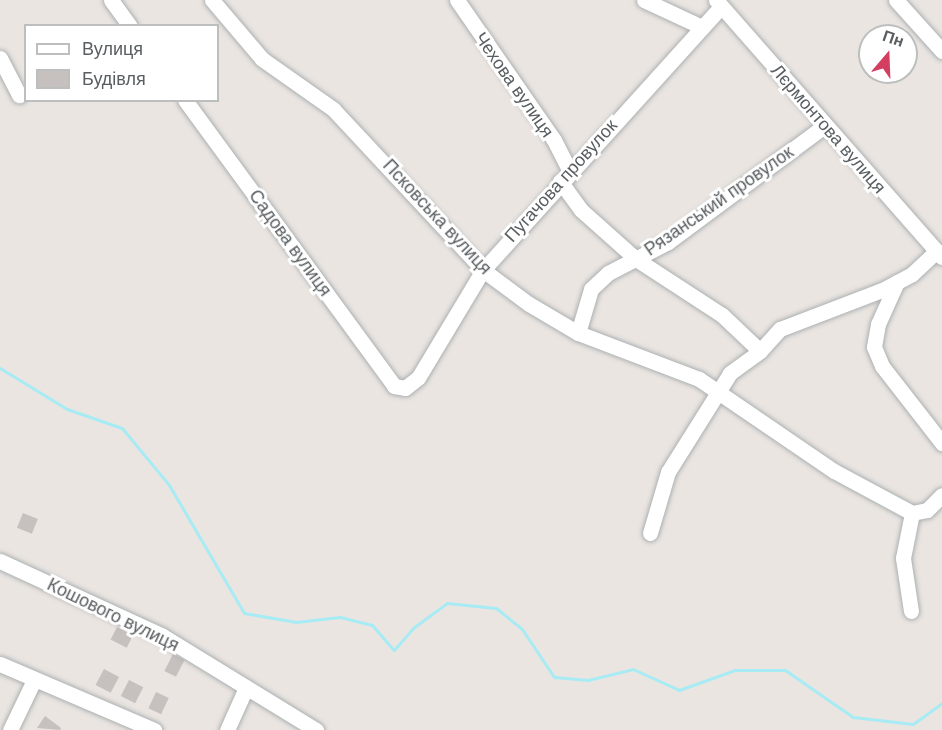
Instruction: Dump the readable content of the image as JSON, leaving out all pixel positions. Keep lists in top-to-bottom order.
{
  "streets": {
    "street": [
      "Чехова вулиця",
      "Лєрмонтова вулиця",
      "Пугачова провулок",
      "Рязанський провулок",
      "Псковська вулиця",
      "Садова вулиця",
      "Кошового вулиця"
    ]
  },
  "crossings": [
    ["Чехова вулиця", "Пугачова провулок"],
    ["Чехова вулиця", "Рязанський провулок"],
    ["Лєрмонтова вулиця", "Пугачова провулок"],
    ["Лєрмонтова вулиця", "Рязанський провулок"],
    ["Пугачова провулок", "Псковська вулиця"],
    ["Пугачова провулок", "Садова вулиця"],
    ["Рязанський провулок", "Псковська вулиця"]
  ],
  "legend": ["Вулиця", "Будівля"],
  "north": "top"
}
